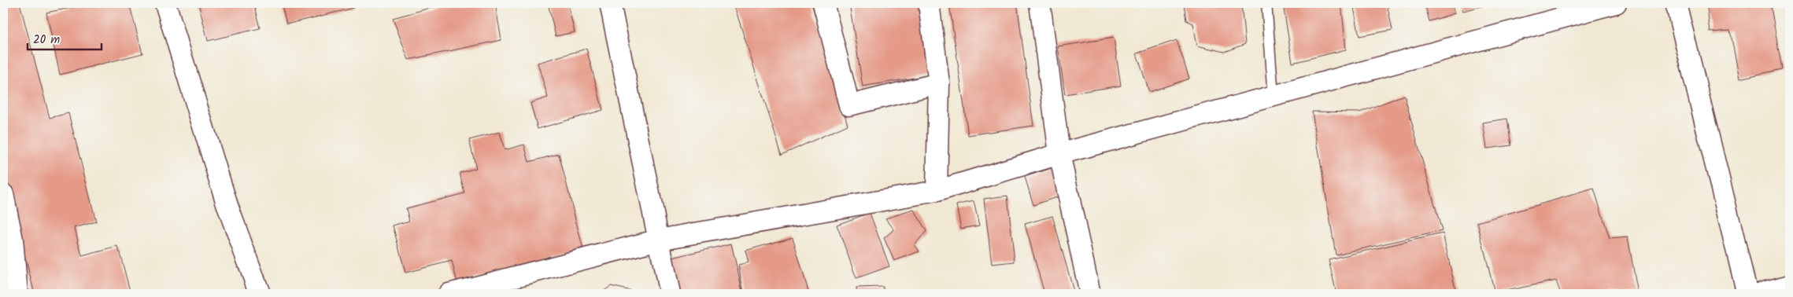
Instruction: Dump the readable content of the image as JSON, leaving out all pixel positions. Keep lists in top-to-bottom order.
{
  "scale_bar": "20 m"
}
